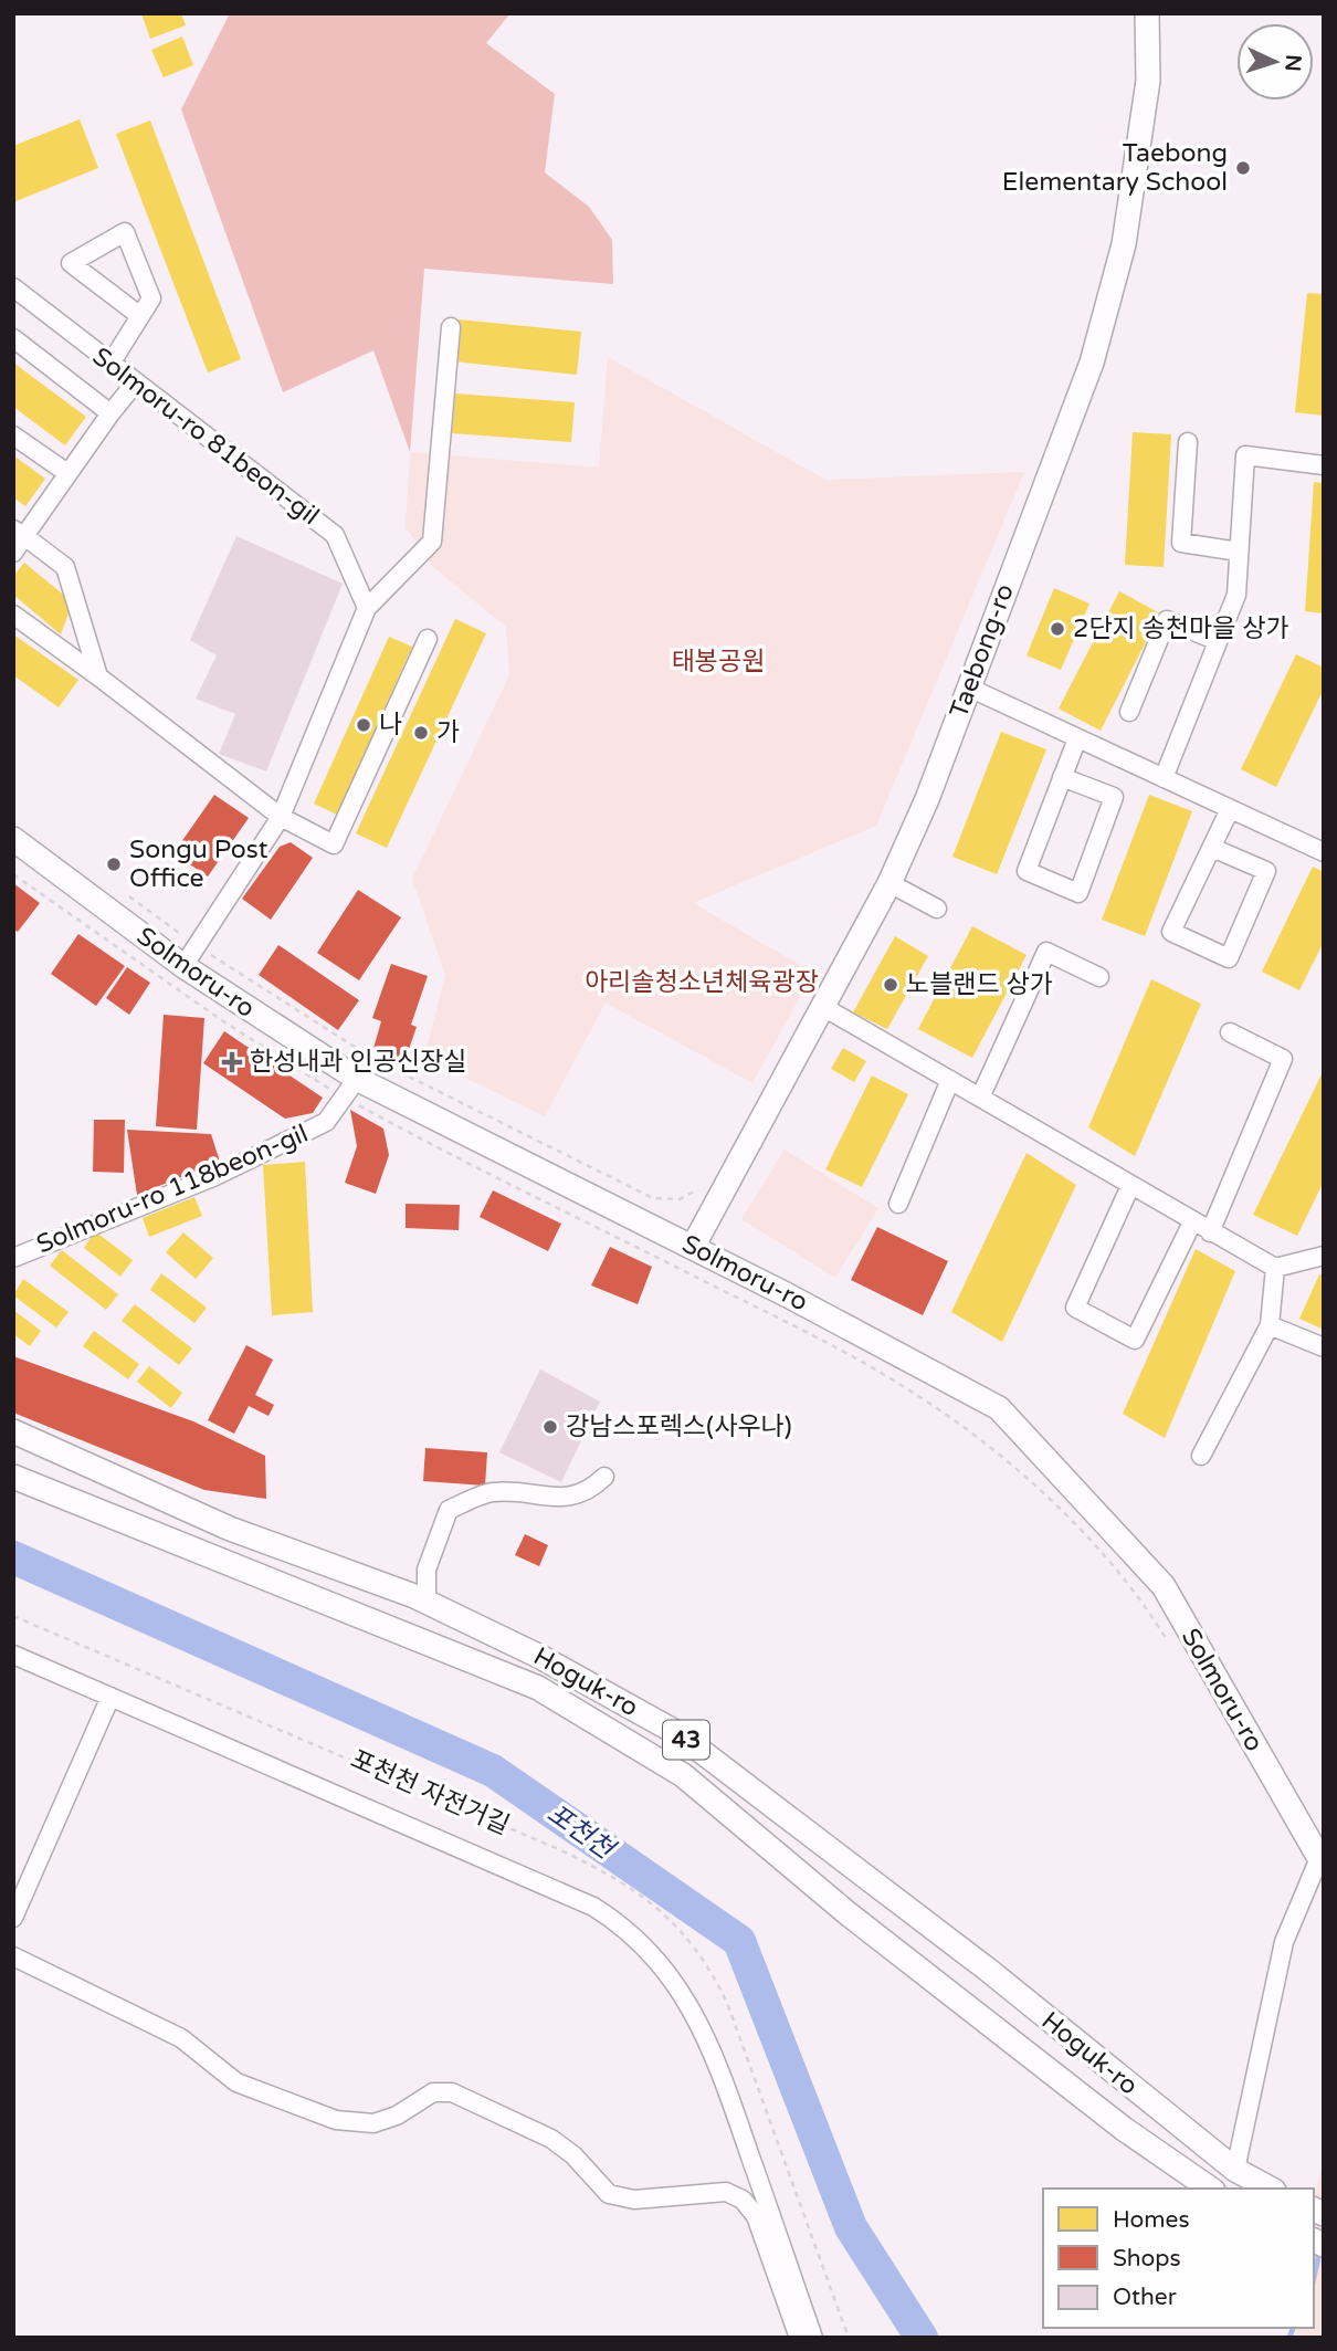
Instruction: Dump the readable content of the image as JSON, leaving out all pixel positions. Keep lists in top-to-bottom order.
{
  "streets": {
    "main road": [
      "Taebong-ro",
      "Solmoru-ro",
      "Hoguk-ro",
      "43"
    ],
    "street": ["Solmoru-ro 81beon-gil", "Solmoru-ro 118beon-gil"],
    "path": ["포천천 자전거길"]
  },
  "crossings": [
    ["Taebong-ro", "Solmoru-ro"],
    ["Solmoru-ro", "Solmoru-ro 118beon-gil"]
  ],
  "water": ["포천천"],
  "parks": ["태봉공원", "아리솔청소년체육광장"],
  "places": {
    "other": [
      "Taebong Elementary School",
      "2단지 송천마을 상가",
      "나",
      "가",
      "Songu Post Office",
      "노블랜드 상가",
      "강남스포렉스(사우나)"
    ],
    "health": ["한성내과 인공신장실"]
  },
  "legend": ["Homes", "Shops", "Other"],
  "north": "right"
}
